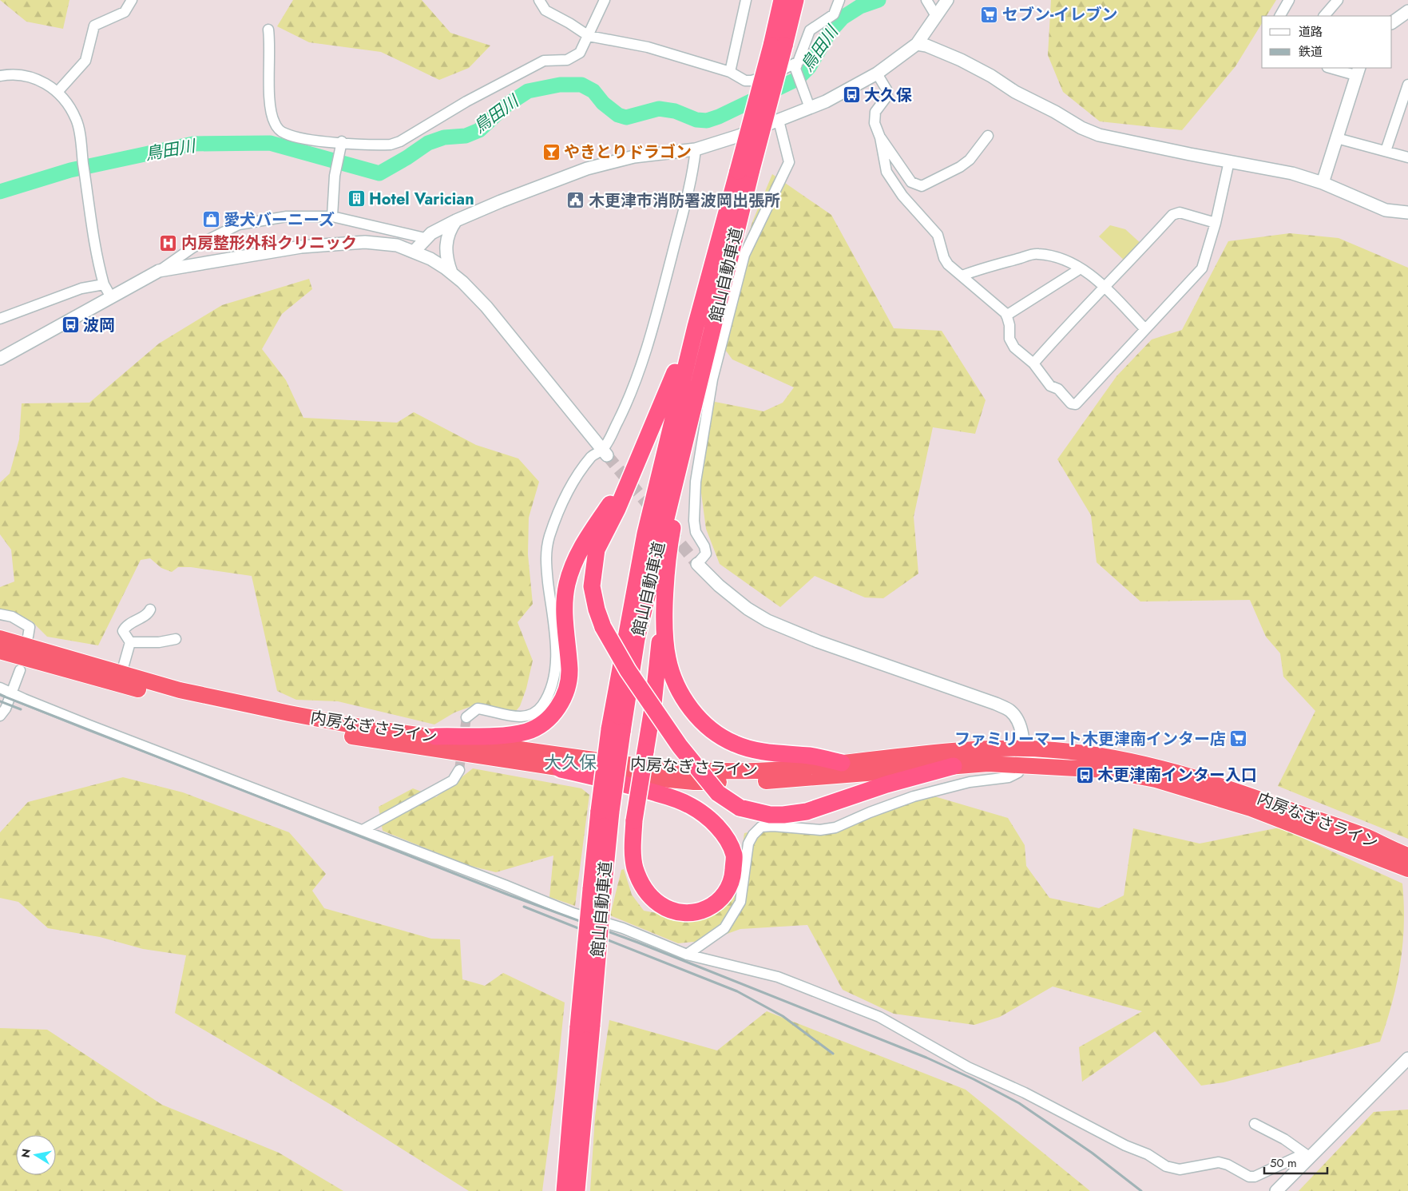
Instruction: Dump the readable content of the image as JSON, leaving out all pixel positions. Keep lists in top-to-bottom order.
{
  "streets": {
    "highway": ["館山自動車道", "内房なぎさライン"]
  },
  "districts": ["大久保"],
  "water": ["鳥田川"],
  "places": {
    "supermarket": ["セブン-イレブン", "ファミリーマート木更津南インター店"],
    "bus stop": ["大久保", "波岡", "木更津南インター入口"],
    "bar": ["やきとりドラゴン"],
    "building": ["Hotel Varician"],
    "public building": ["木更津市消防署波岡出張所"],
    "shop": ["愛犬バーニーズ"],
    "hospital": ["内房整形外科クリニック"]
  },
  "legend": ["道路", "鉄道"],
  "scale_bar": "50 m",
  "north": "left"
}
